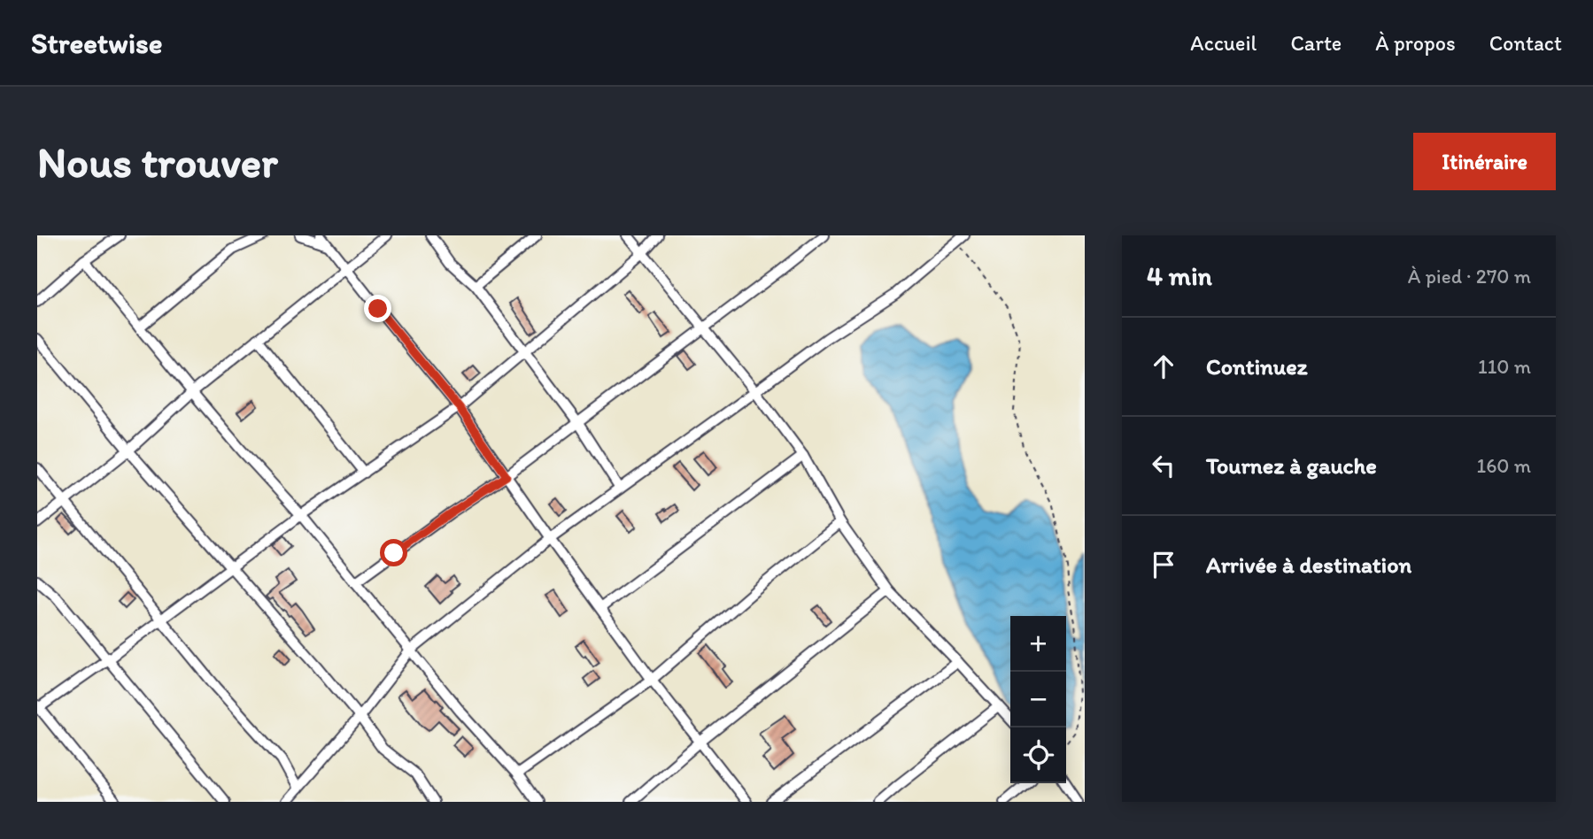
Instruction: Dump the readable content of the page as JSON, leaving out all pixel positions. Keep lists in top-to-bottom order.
{
  "page": {
    "header": "Streetwise",
    "nav": [
      "Accueil",
      "Carte",
      "À propos",
      "Contact"
    ],
    "buttons": "Itinéraire",
    "title": "Nous trouver",
    "heading": ["4 min", "À pied · 270 m"],
    "list": [
      ["Continuez", "110 m"],
      ["Tournez à gauche", "160 m"],
      "Arrivée à destination"
    ],
    "map_buttons": ["+", "−"]
  }
}
